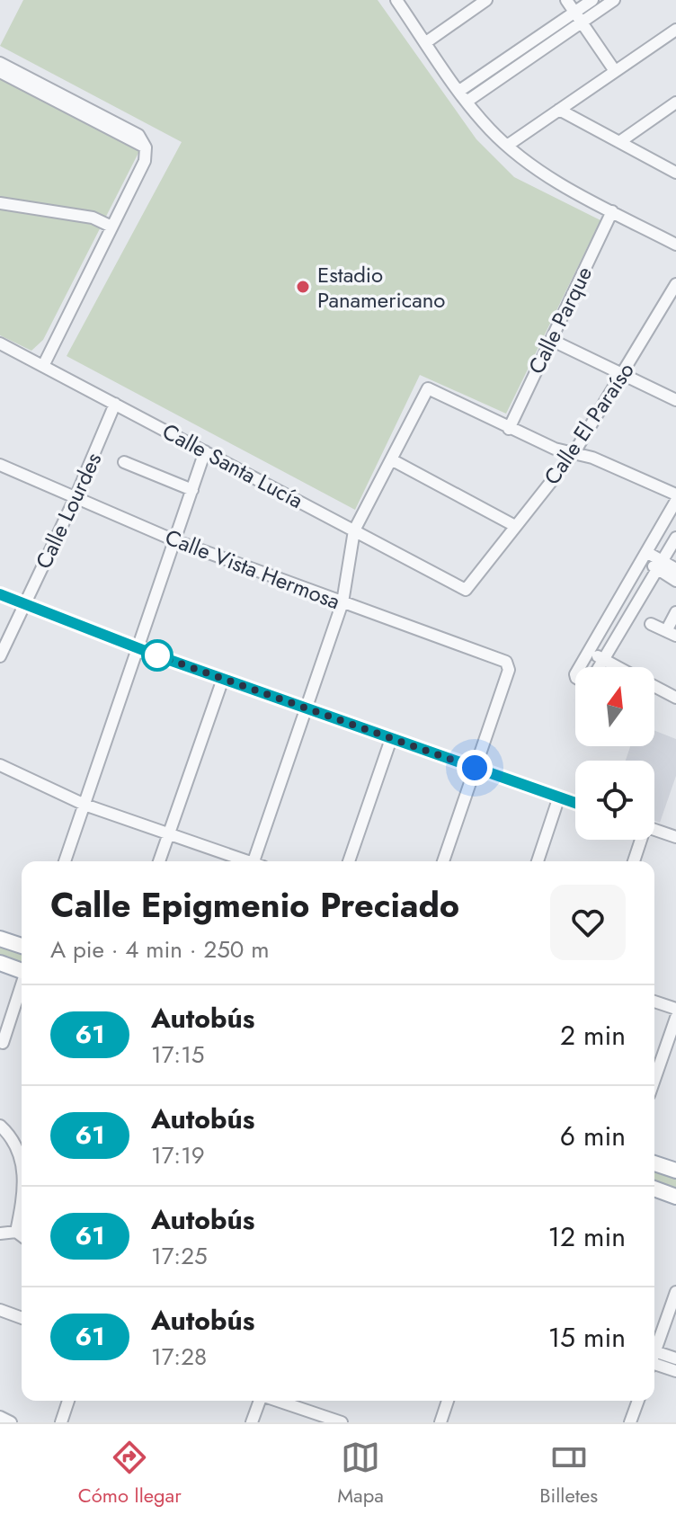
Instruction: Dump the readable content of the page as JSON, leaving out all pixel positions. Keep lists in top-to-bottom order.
{
  "streets": {
    "street": [
      "Calle Parque",
      "Calle El Paraíso",
      "Calle Santa Lucía",
      "Calle Lourdes",
      "Calle Vista Hermosa"
    ]
  },
  "crossings": [
    ["Calle El Paraíso", "Calle Santa Lucía"],
    ["Calle Santa Lucía", "Calle Lourdes"],
    ["Calle Lourdes", "Calle Vista Hermosa"]
  ],
  "places": ["Estadio Panamericano"],
  "lines": ["bus line 61"],
  "north": "top",
  "page": {
    "heading": ["Calle Epigmenio Preciado", "A pie · 4 min · 250 m"],
    "list": [
      {
        "mark": "61",
        "name": "Autobús",
        "note": "17:15",
        "value": "2 min"
      },
      {
        "mark": "61",
        "name": "Autobús",
        "note": "17:19",
        "value": "6 min"
      },
      {
        "mark": "61",
        "name": "Autobús",
        "note": "17:25",
        "value": "12 min"
      },
      {
        "mark": "61",
        "name": "Autobús",
        "note": "17:28",
        "value": "15 min"
      }
    ],
    "tabs": ["Cómo llegar", "Mapa", "Billetes"]
  }
}
